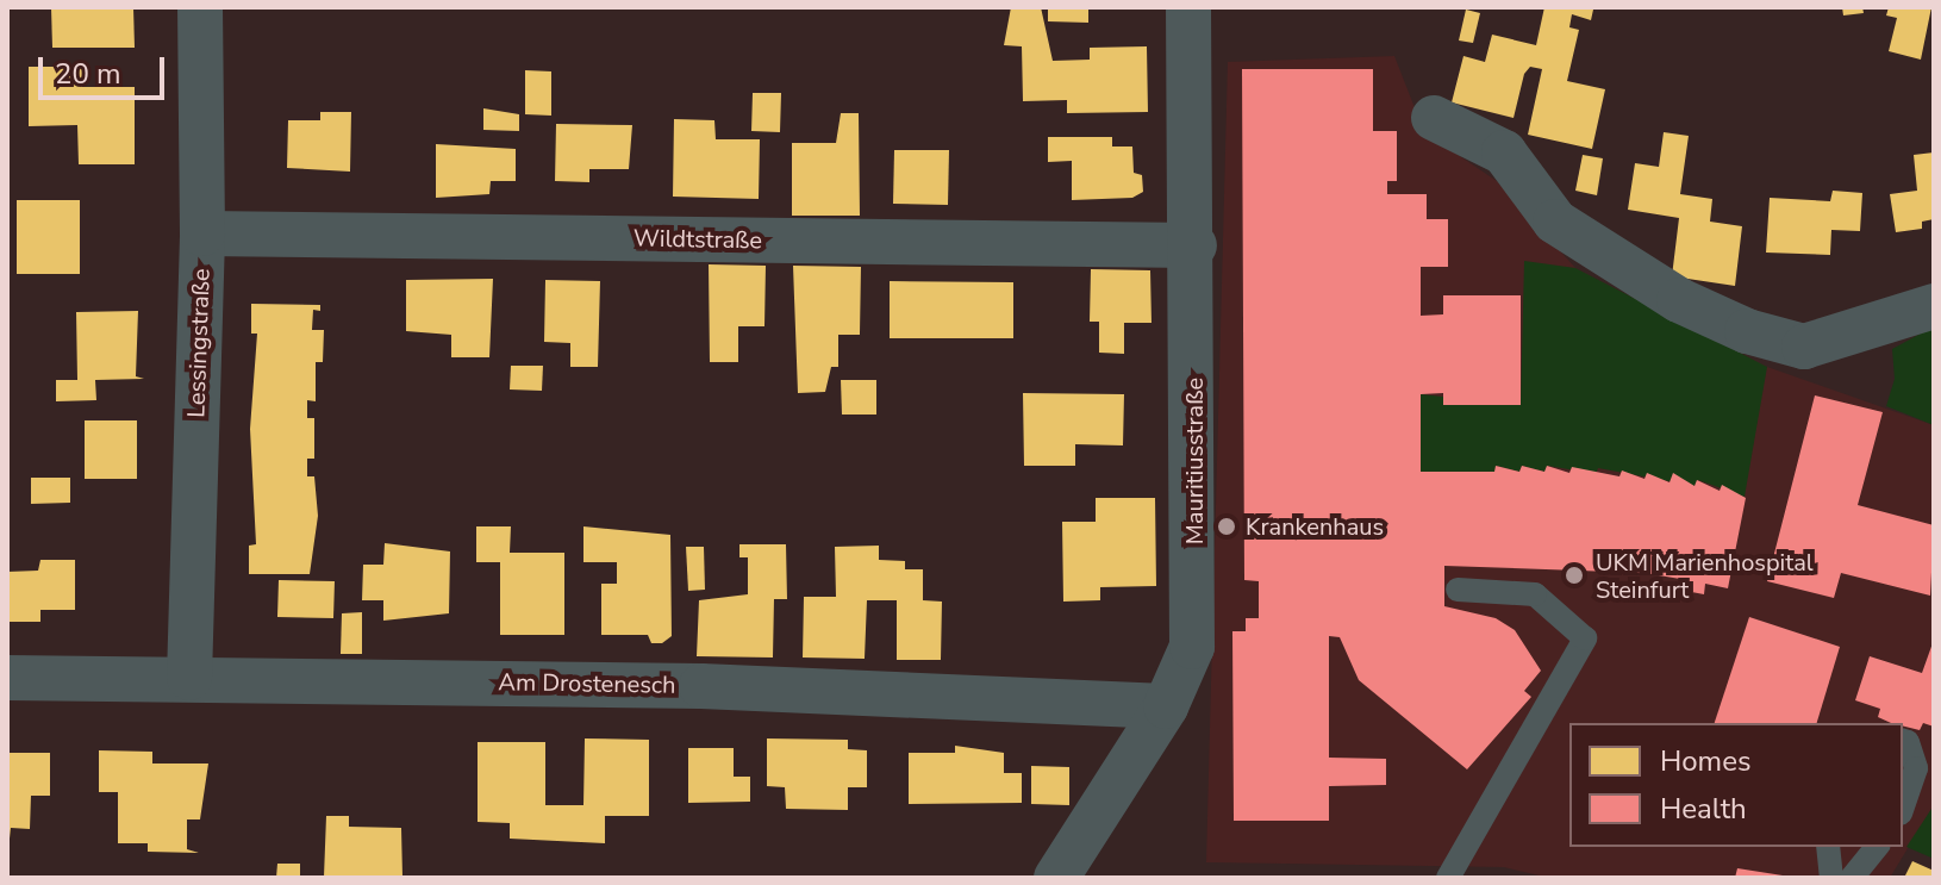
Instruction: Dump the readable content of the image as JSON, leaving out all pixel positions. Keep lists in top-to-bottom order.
{
  "streets": {
    "street": [
      "Wildtstraße",
      "Lessingstraße",
      "Mauritiusstraße",
      "Am Drostenesch"
    ]
  },
  "crossings": [
    ["Wildtstraße", "Lessingstraße"],
    ["Wildtstraße", "Mauritiusstraße"],
    ["Lessingstraße", "Am Drostenesch"],
    ["Mauritiusstraße", "Am Drostenesch"]
  ],
  "places": ["Krankenhaus", "UKM Marienhospital Steinfurt"],
  "legend": ["Homes", "Health"],
  "scale_bar": "20 m"
}
